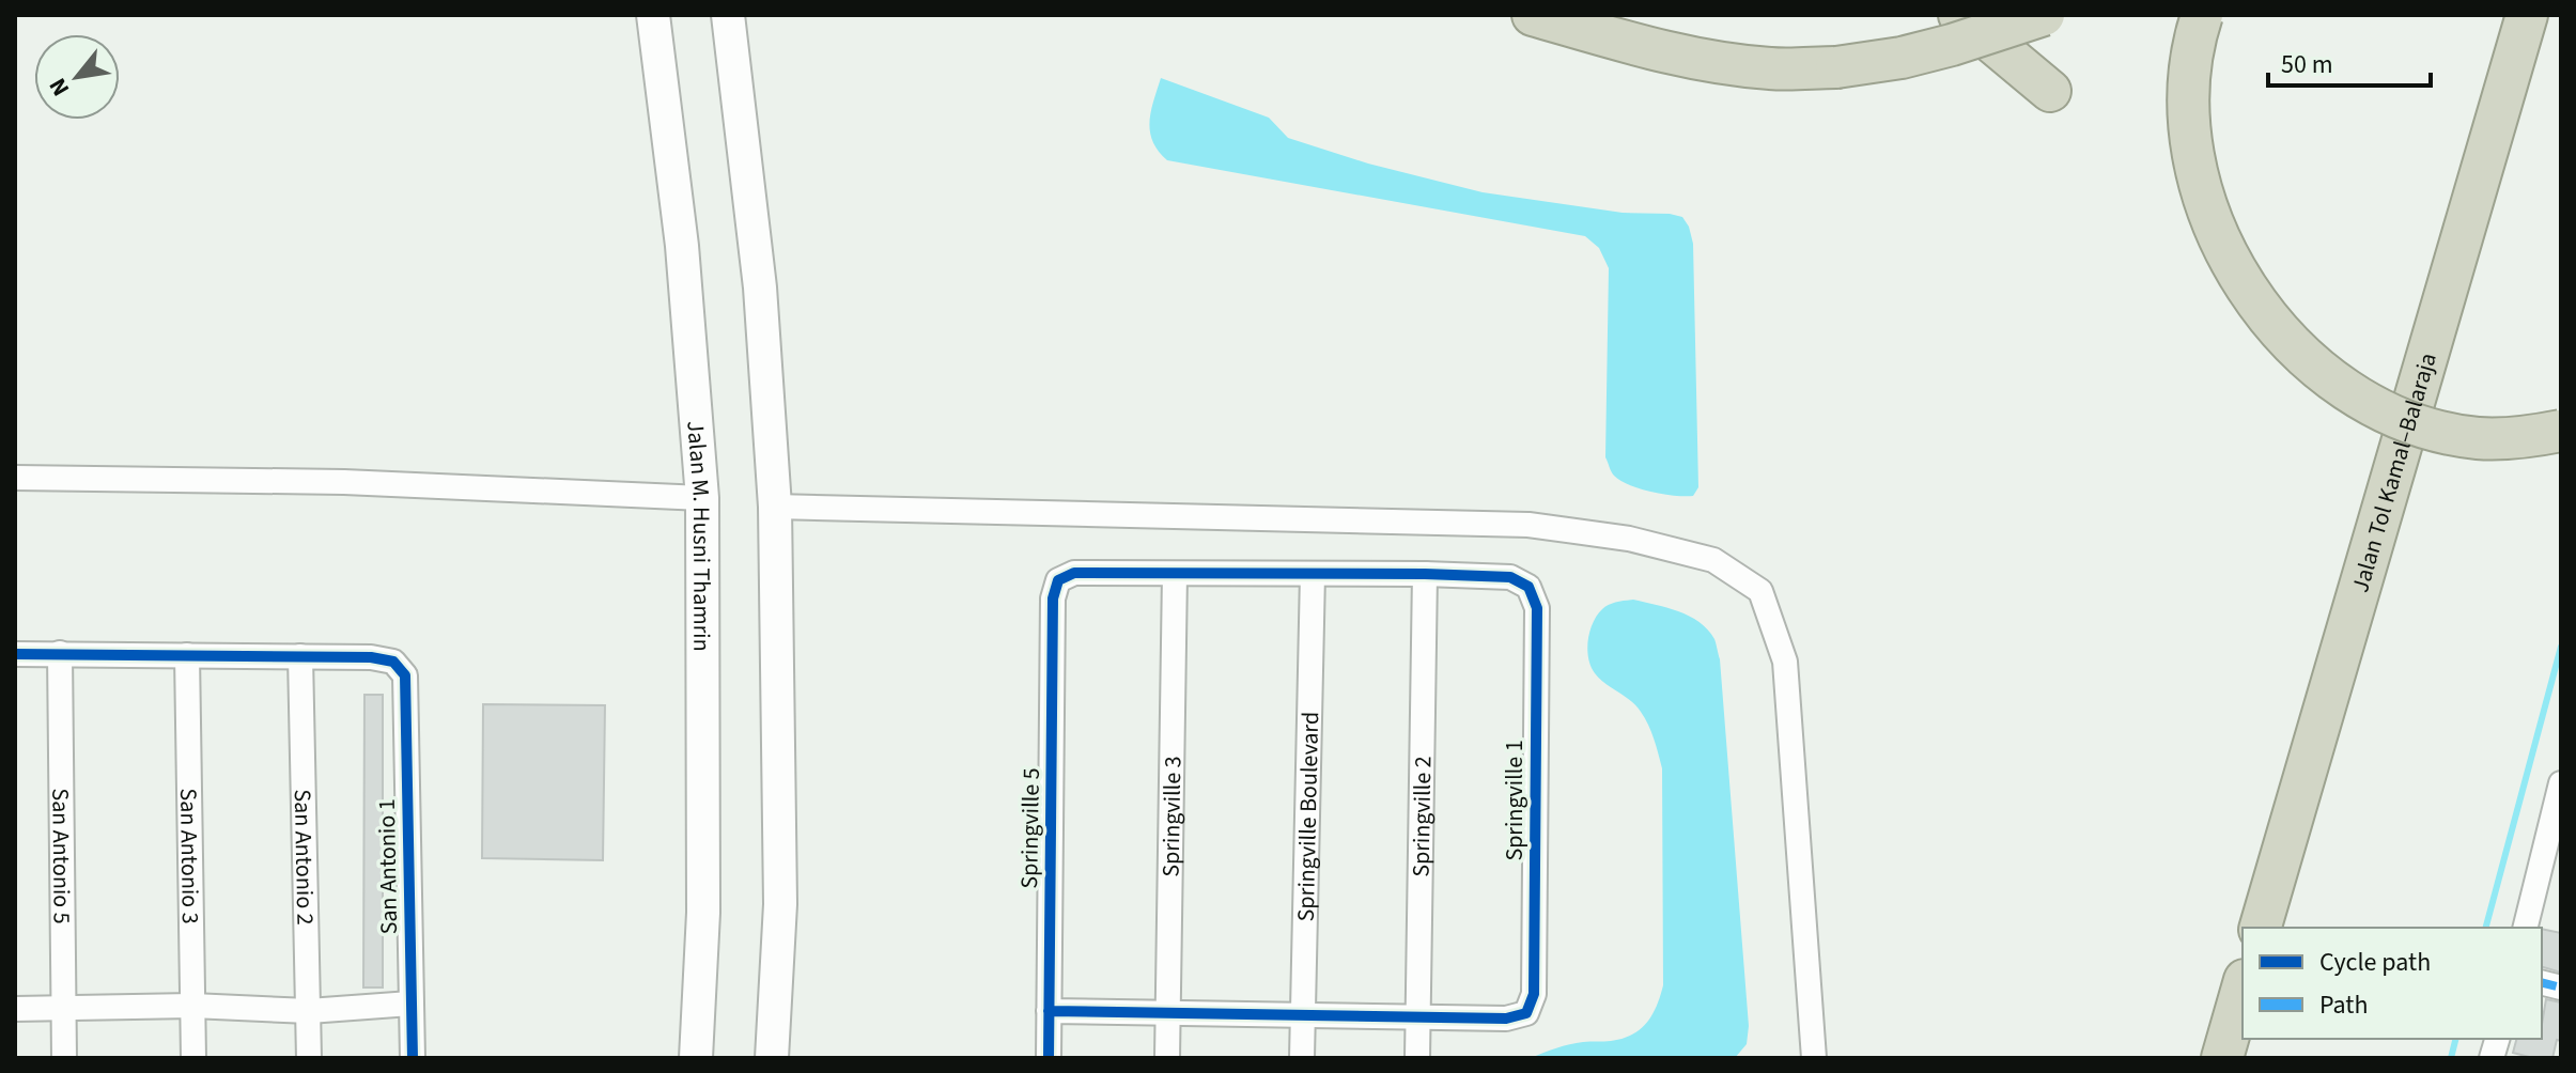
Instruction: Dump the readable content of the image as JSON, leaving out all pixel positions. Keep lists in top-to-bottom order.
{
  "streets": {
    "highway": ["Jalan Tol Kamal–Balaraja"],
    "main road": ["Jalan M. Husni Thamrin"],
    "street": [
      "Springville 1",
      "Springville 3",
      "Springville 2",
      "Springville Boulevard",
      "Springville 5",
      "San Antonio 5",
      "San Antonio 3",
      "San Antonio 2",
      "San Antonio 1"
    ]
  },
  "crossings": [
    ["Springville 1", "Springville 2"],
    ["Springville 3", "Springville 5"],
    ["San Antonio 2", "San Antonio 1"]
  ],
  "legend": ["Cycle path", "Path"],
  "scale_bar": "50 m",
  "north": "bottom left"
}
